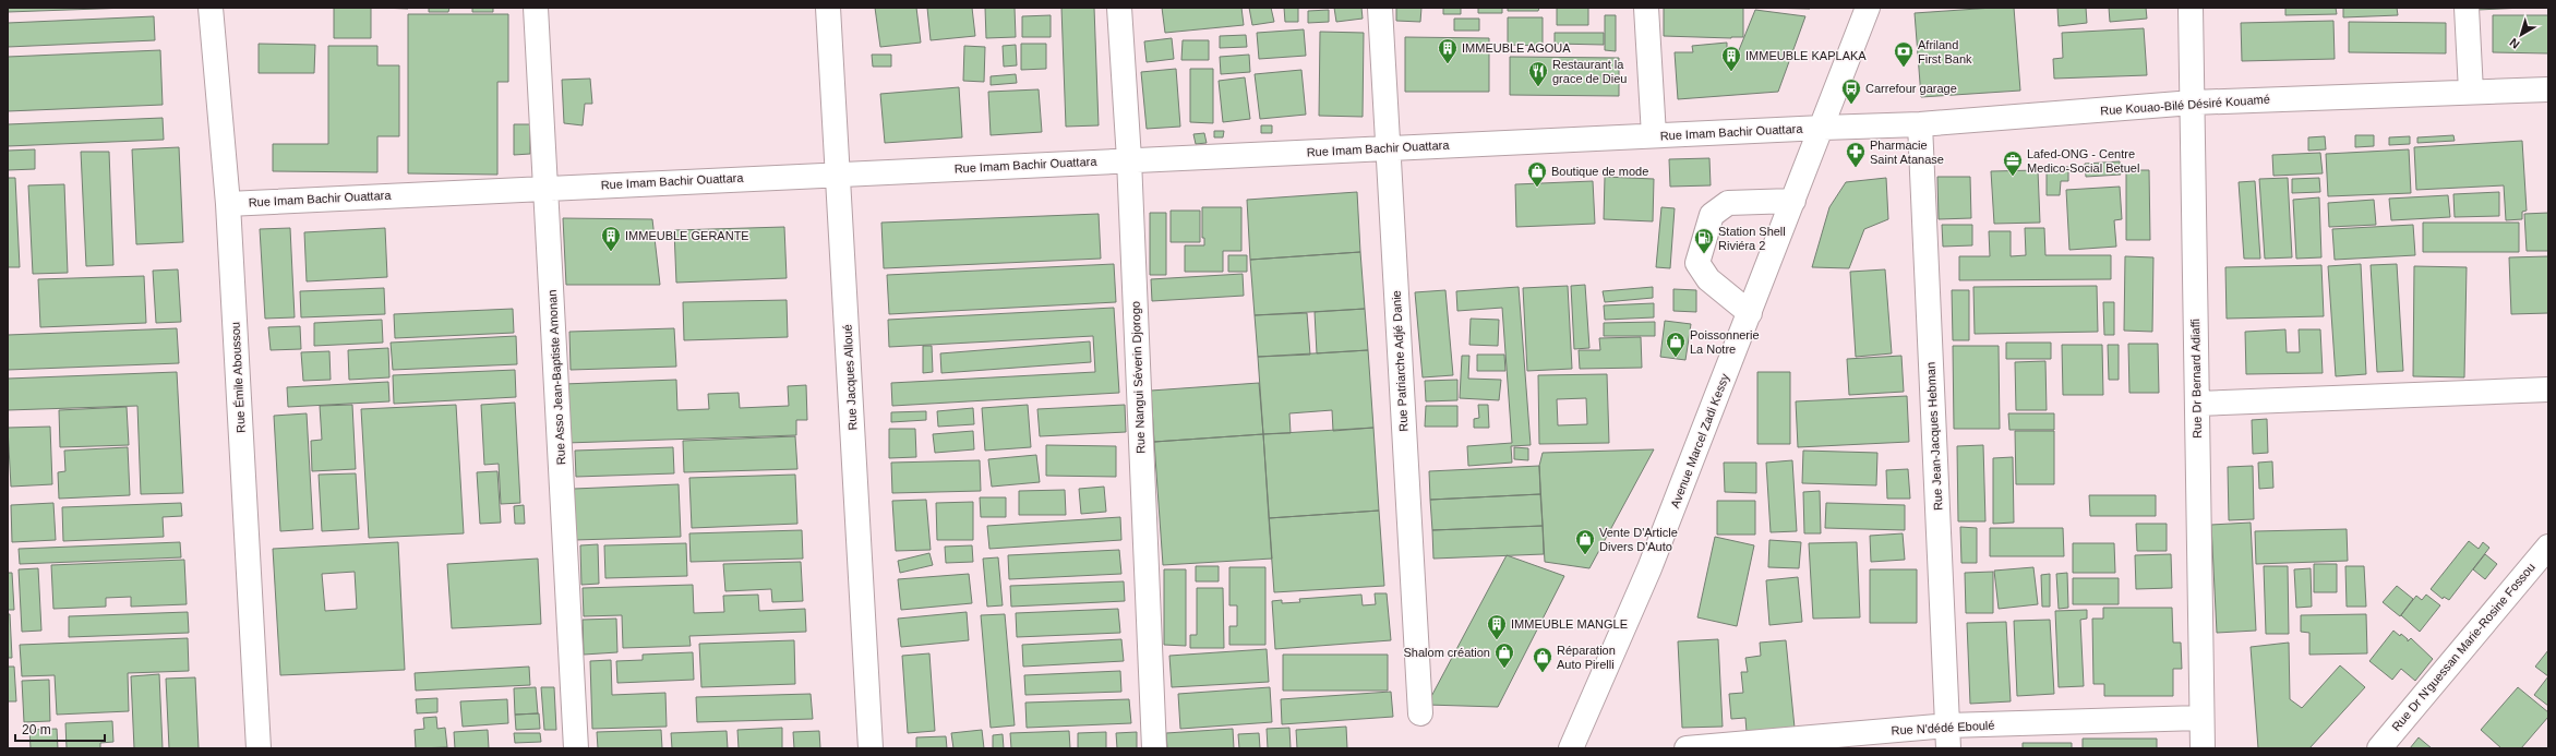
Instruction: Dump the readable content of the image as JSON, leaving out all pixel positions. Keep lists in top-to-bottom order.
{
  "streets": {
    "street": [
      "Rue Kouao-Bilé Désiré Kouamé",
      "Rue Imam Bachir Ouattara",
      "Rue Patriarche Adjé Danie",
      "Rue Émile Aboussou",
      "Rue Asso Jean-Baptiste Amonan",
      "Rue Jacques Alloué",
      "Rue Nangui Séverin Djorogo",
      "Rue Dr Bernard Adiaffi",
      "Rue Jean-Jacques Hebman",
      "Avenue Marcel Zadi Kessy",
      "Rue Dr N'guessan Marie-Rosine Fossou",
      "Rue N'dédé Eboulé"
    ]
  },
  "crossings": [
    ["Rue Kouao-Bilé Désiré Kouamé", "Rue Imam Bachir Ouattara"],
    ["Rue Kouao-Bilé Désiré Kouamé", "Rue Dr Bernard Adiaffi"],
    ["Rue Kouao-Bilé Désiré Kouamé", "Rue Jean-Jacques Hebman"],
    ["Rue Kouao-Bilé Désiré Kouamé", "Avenue Marcel Zadi Kessy"],
    ["Rue Imam Bachir Ouattara", "Rue Patriarche Adjé Danie"],
    ["Rue Imam Bachir Ouattara", "Rue Émile Aboussou"],
    ["Rue Imam Bachir Ouattara", "Rue Asso Jean-Baptiste Amonan"],
    ["Rue Imam Bachir Ouattara", "Rue Jacques Alloué"],
    ["Rue Imam Bachir Ouattara", "Rue Nangui Séverin Djorogo"],
    ["Rue Imam Bachir Ouattara", "Avenue Marcel Zadi Kessy"],
    ["Rue Dr Bernard Adiaffi", "Rue N'dédé Eboulé"],
    ["Rue Jean-Jacques Hebman", "Rue N'dédé Eboulé"]
  ],
  "places": {
    "building": [
      "IMMEUBLE AGOUA",
      "IMMEUBLE KAPLAKA",
      "IMMEUBLE GERANTE",
      "IMMEUBLE MANGLE"
    ],
    "bank": ["Afriland First Bank"],
    "restaurant": ["Restaurant la grace de Dieu"],
    "bus stop": ["Carrefour garage"],
    "pharmacy": ["Pharmacie Saint Atanase"],
    "office": ["Lafed-ONG - Centre Medico-Social Betuel"],
    "shop": [
      "Boutique de mode",
      "Poissonnerie La Notre",
      "Vente D'Article Divers D'Auto",
      "Shalom création",
      "Réparation Auto Pirelli"
    ],
    "fuel station": ["Station Shell Riviéra 2"]
  },
  "scale_bar": "20 m",
  "north": "bottom left"
}
